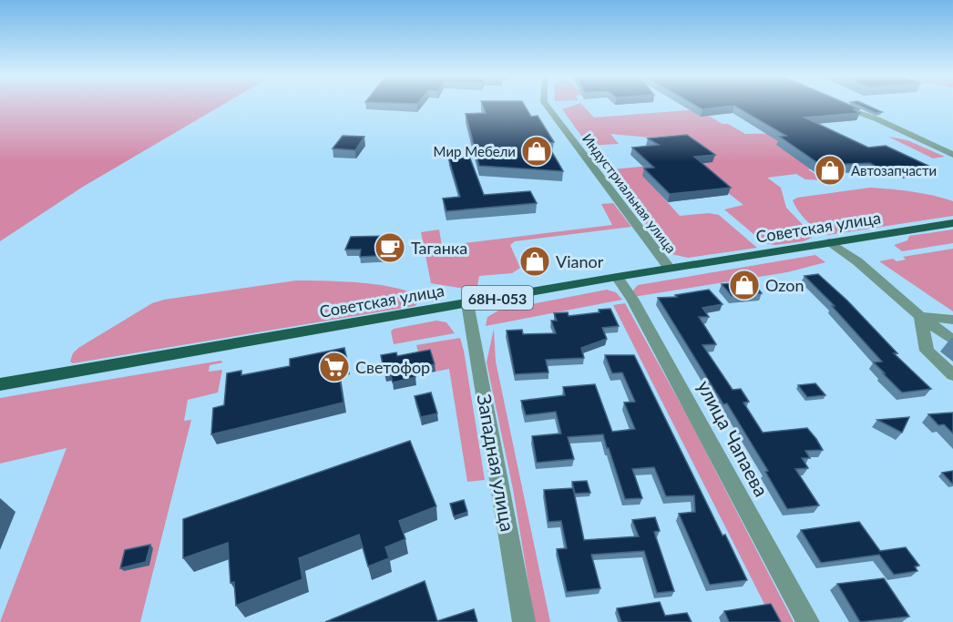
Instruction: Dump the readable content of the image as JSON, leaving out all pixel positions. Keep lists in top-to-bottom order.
{
  "streets": {
    "main road": ["Советская улица", "68Н-053"],
    "street": ["Индустриальная улица", "улица Чапаева", "Западная улица"]
  },
  "crossings": [
    ["Индустриальная улица", "Советская улица"],
    ["Советская улица", "улица Чапаева"],
    ["Советская улица", "Западная улица"]
  ],
  "places": {
    "shop": [
      "Мир Мебели",
      "Автозапчасти",
      "Vianor",
      "Ozon"
    ],
    "cafe": ["Таганка"],
    "supermarket": ["Светофор"]
  }
}
